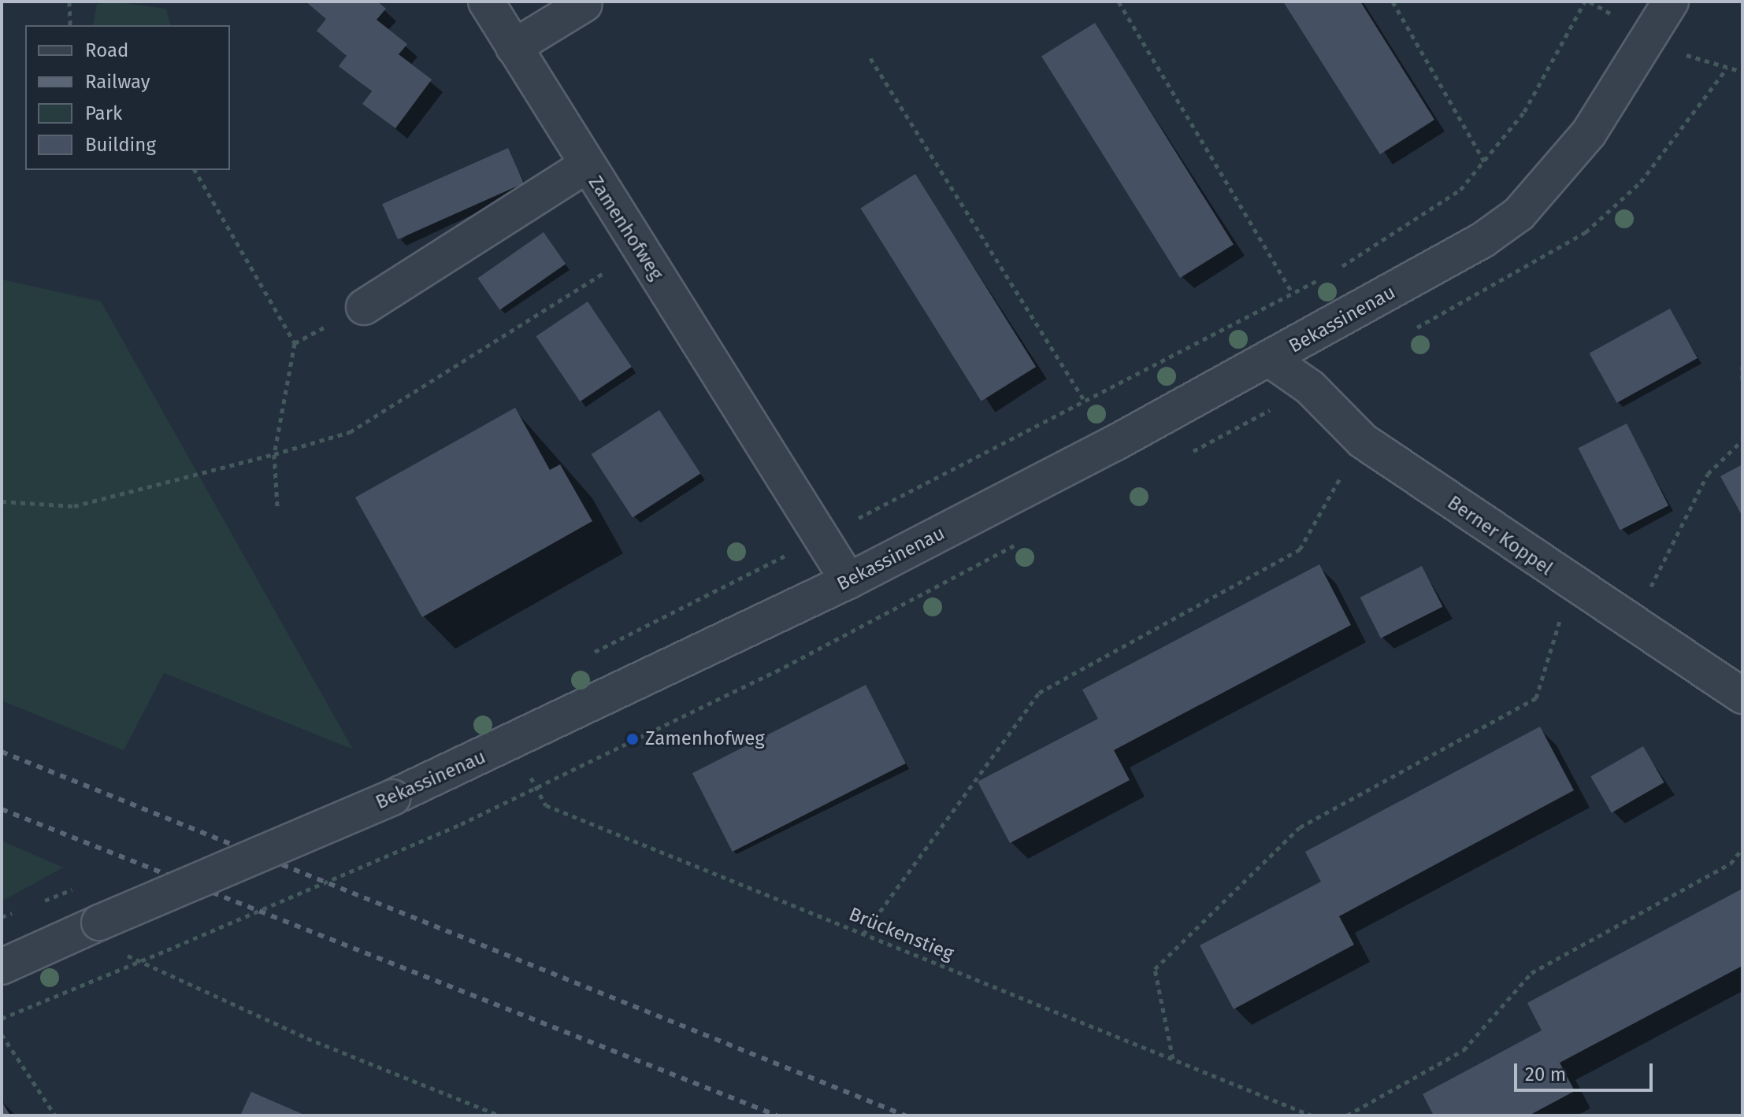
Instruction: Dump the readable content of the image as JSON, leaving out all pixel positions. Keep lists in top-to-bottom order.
{
  "streets": {
    "street": ["Zamenhofweg", "Bekassinenau", "Berner Koppel"],
    "path": ["Brückenstieg"]
  },
  "crossings": [
    ["Zamenhofweg", "Bekassinenau"],
    ["Bekassinenau", "Berner Koppel"],
    ["Bekassinenau", "Brückenstieg"]
  ],
  "places": ["Zamenhofweg"],
  "legend": [
    "Road",
    "Railway",
    "Park",
    "Building"
  ],
  "scale_bar": "20 m"
}
